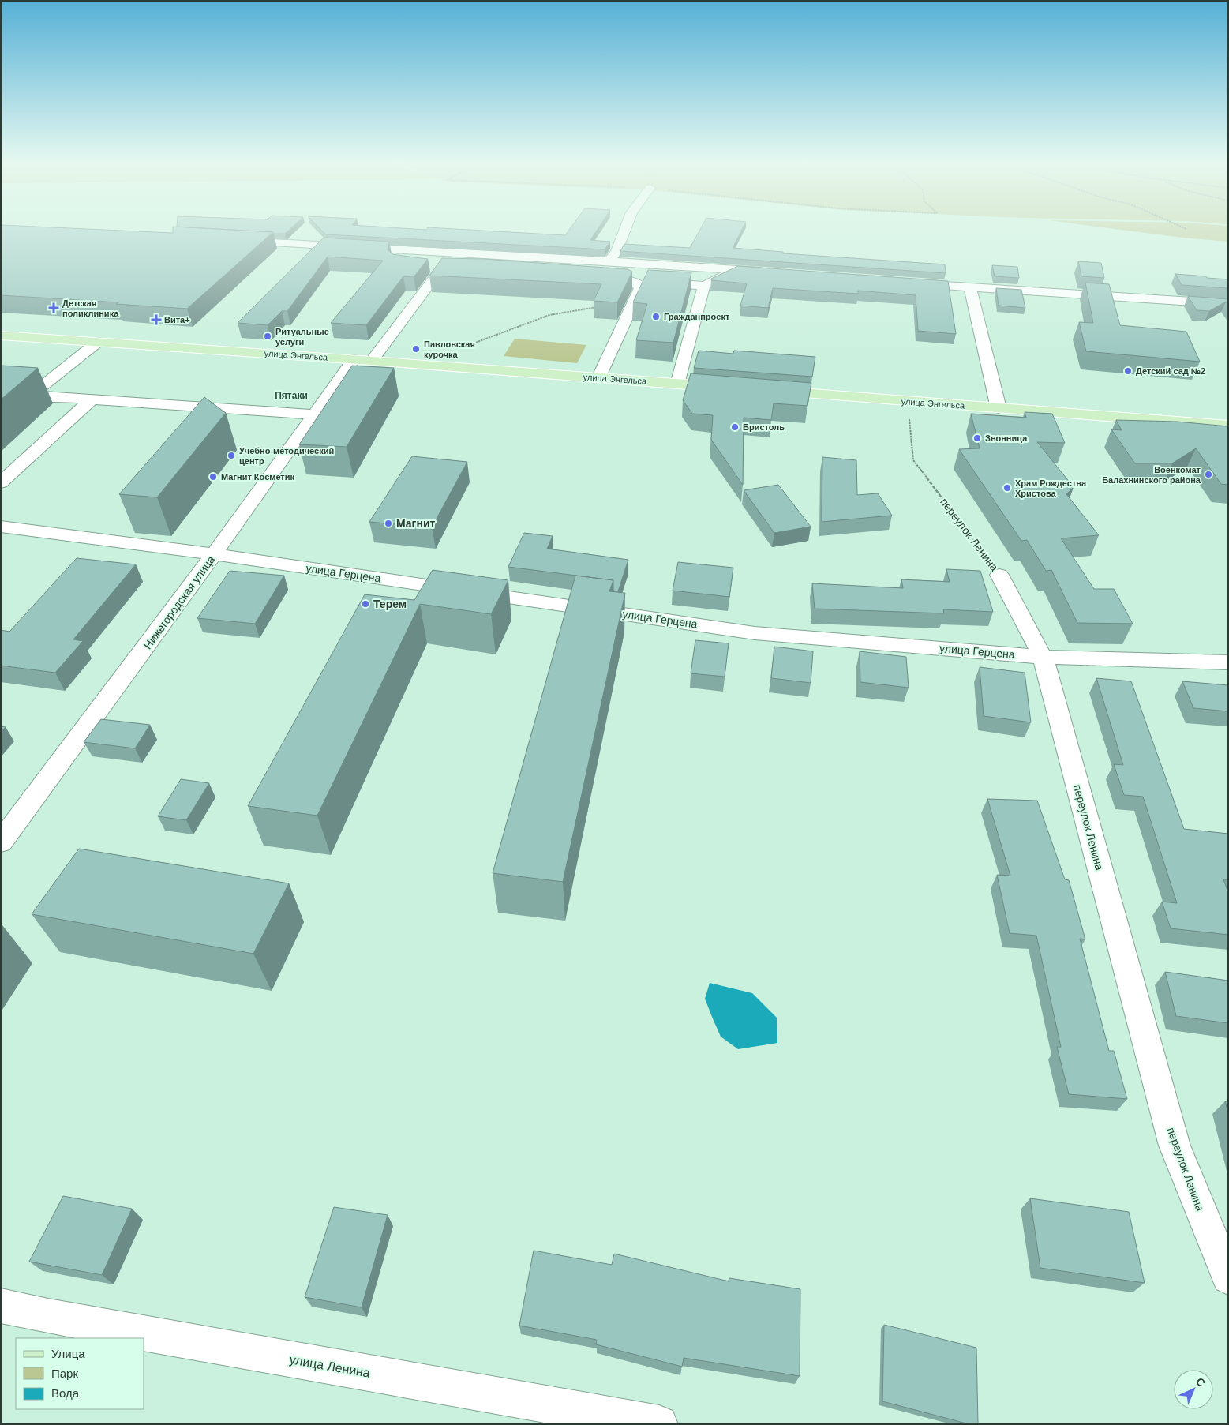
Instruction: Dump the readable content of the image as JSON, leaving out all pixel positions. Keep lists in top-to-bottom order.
{
  "streets": {
    "main road": ["улица Энгельса"],
    "street": [
      "переулок Ленина",
      "улица Герцена",
      "Нижегородская улица",
      "улица Ленина"
    ]
  },
  "crossings": [
    ["улица Энгельса", "переулок Ленина"],
    ["улица Энгельса", "Нижегородская улица"],
    ["переулок Ленина", "улица Герцена"],
    ["улица Герцена", "Нижегородская улица"]
  ],
  "districts": ["Пятаки"],
  "places": {
    "health": ["Детская поликлиника", "Вита+"],
    "other": [
      "Гражданпроект",
      "Ритуальные услуги",
      "Павловская курочка",
      "Детский сад №2",
      "Бристоль",
      "Звонница",
      "Учебно-методический центр",
      "Военкомат Балахнинского района",
      "Магнит Косметик",
      "Храм Рождества Христова",
      "Магнит",
      "Терем"
    ]
  },
  "legend": ["Улица", "Парк", "Вода"],
  "north": "top right"
}
